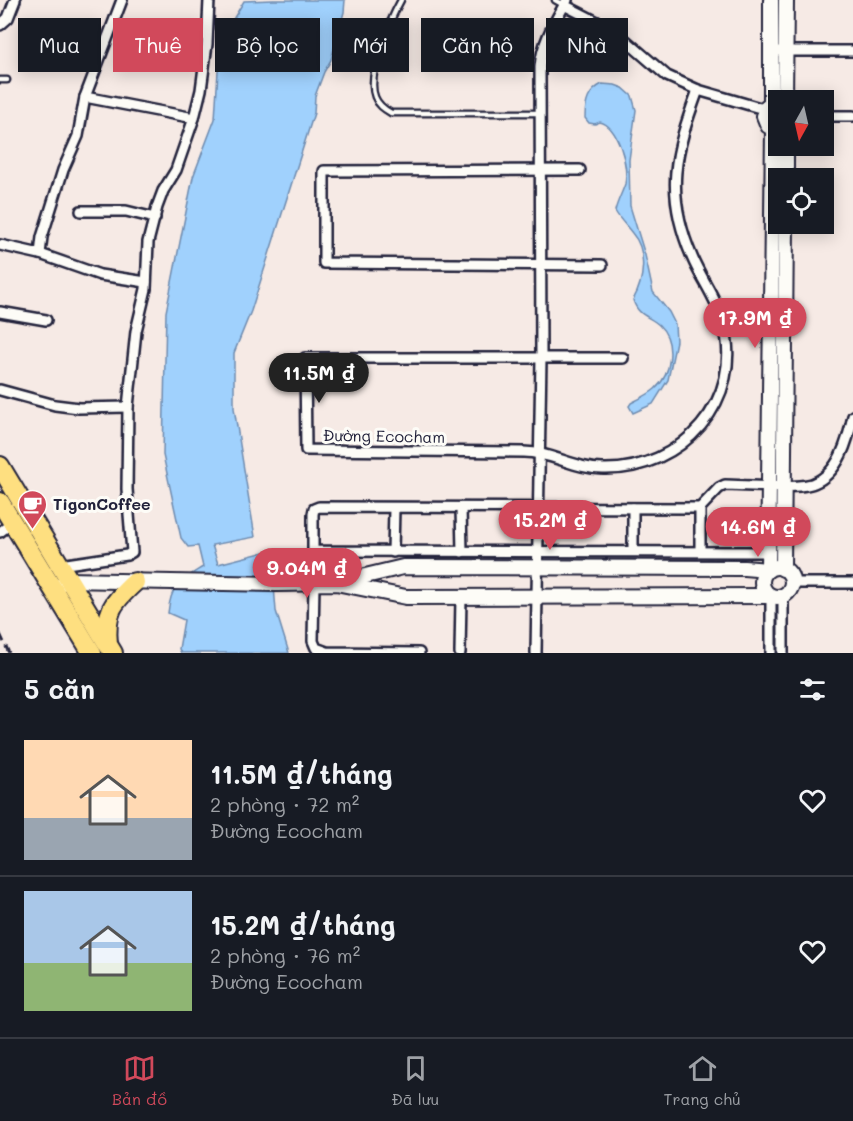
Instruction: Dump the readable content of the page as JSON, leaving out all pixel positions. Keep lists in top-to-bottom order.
{
  "streets": {
    "street": ["Đường Ecocham"]
  },
  "places": {
    "cafe": ["TigonCoffee"]
  },
  "north": "bottom",
  "page": {
    "chip": [
      "Mua",
      "Thuê",
      "Bộ lọc",
      "Mới",
      "Căn hộ",
      "Nhà"
    ],
    "price": [
      "17.9M ₫",
      "11.5M ₫",
      "15.2M ₫",
      "14.6M ₫",
      "9.04M ₫"
    ],
    "heading": "5 căn",
    "list": [
      {
        "name": "11.5M ₫/tháng",
        "note": "2 phòng · 72 m² · Đường Ecocham"
      },
      {
        "name": "15.2M ₫/tháng",
        "note": "2 phòng · 76 m² · Đường Ecocham"
      }
    ],
    "tabs": ["Bản đồ", "Đã lưu", "Trang chủ"]
  }
}
